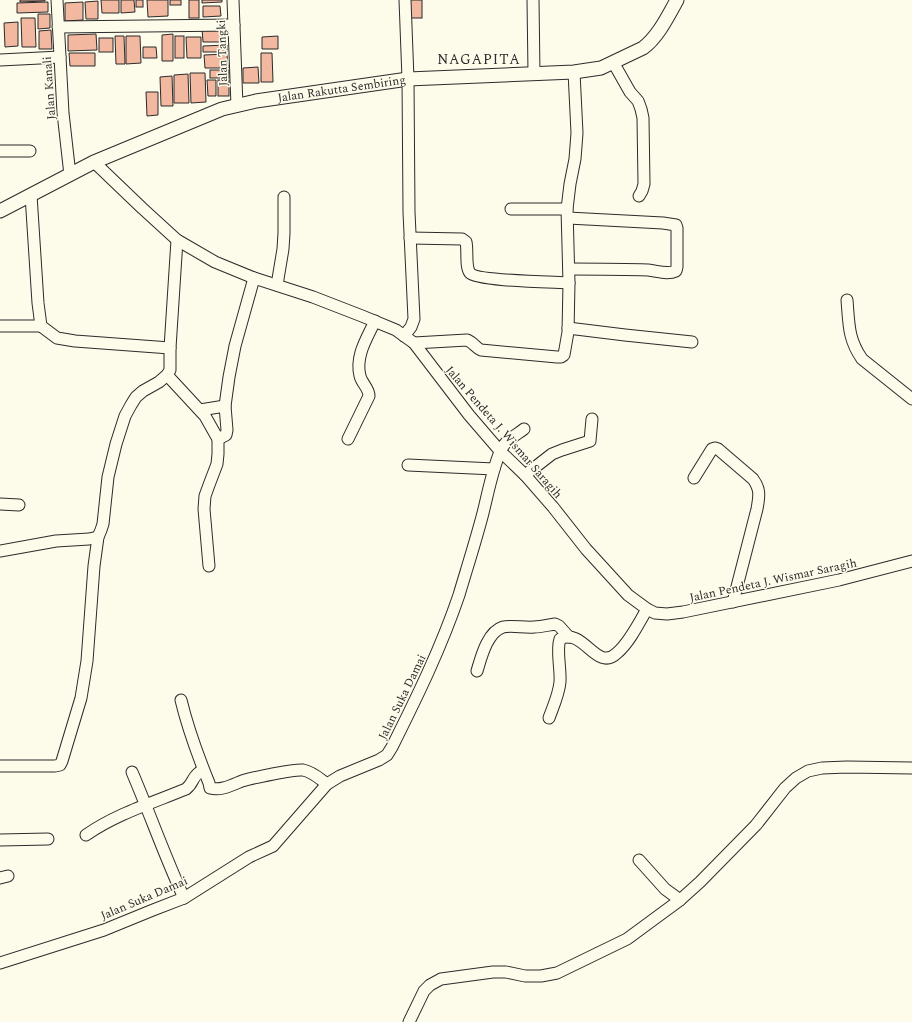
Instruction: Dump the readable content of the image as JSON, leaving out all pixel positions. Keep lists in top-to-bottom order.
{
  "streets": {
    "main road": ["Jalan Rakutta Sembiring"],
    "street": [
      "Jalan Tangki",
      "Jalan Kanali",
      "Jalan Pendeta J. Wismar Saragih",
      "Jalan Suka Damai"
    ]
  },
  "crossings": [
    ["Jalan Tangki", "Jalan Rakutta Sembiring"],
    ["Jalan Kanali", "Jalan Rakutta Sembiring"],
    ["Jalan Rakutta Sembiring", "Jalan Pendeta J. Wismar Saragih"],
    ["Jalan Pendeta J. Wismar Saragih", "Jalan Suka Damai"]
  ],
  "districts": ["NAGAPITA"]
}
